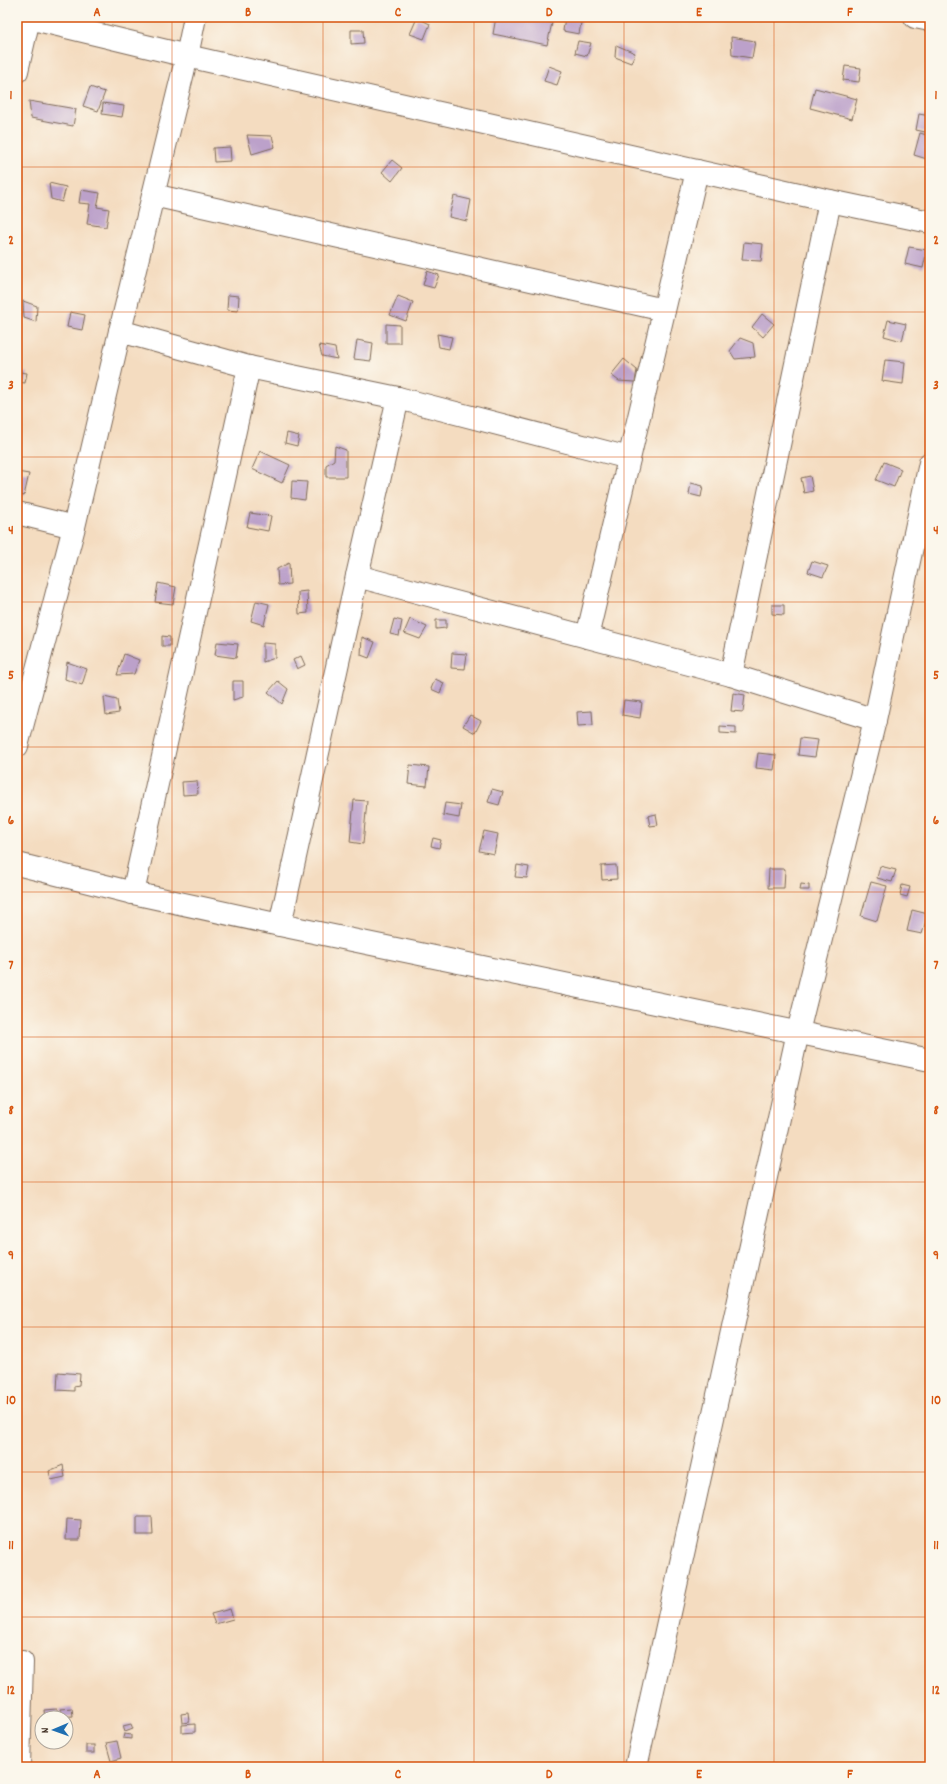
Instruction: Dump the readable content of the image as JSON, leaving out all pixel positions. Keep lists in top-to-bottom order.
{
  "north": "left",
  "grid": {
    "columns": [
      "A",
      "B",
      "C",
      "D",
      "E",
      "F"
    ],
    "rows": [
      "1",
      "2",
      "3",
      "4",
      "5",
      "6",
      "7",
      "8",
      "9",
      "10",
      "11",
      "12"
    ]
  }
}
